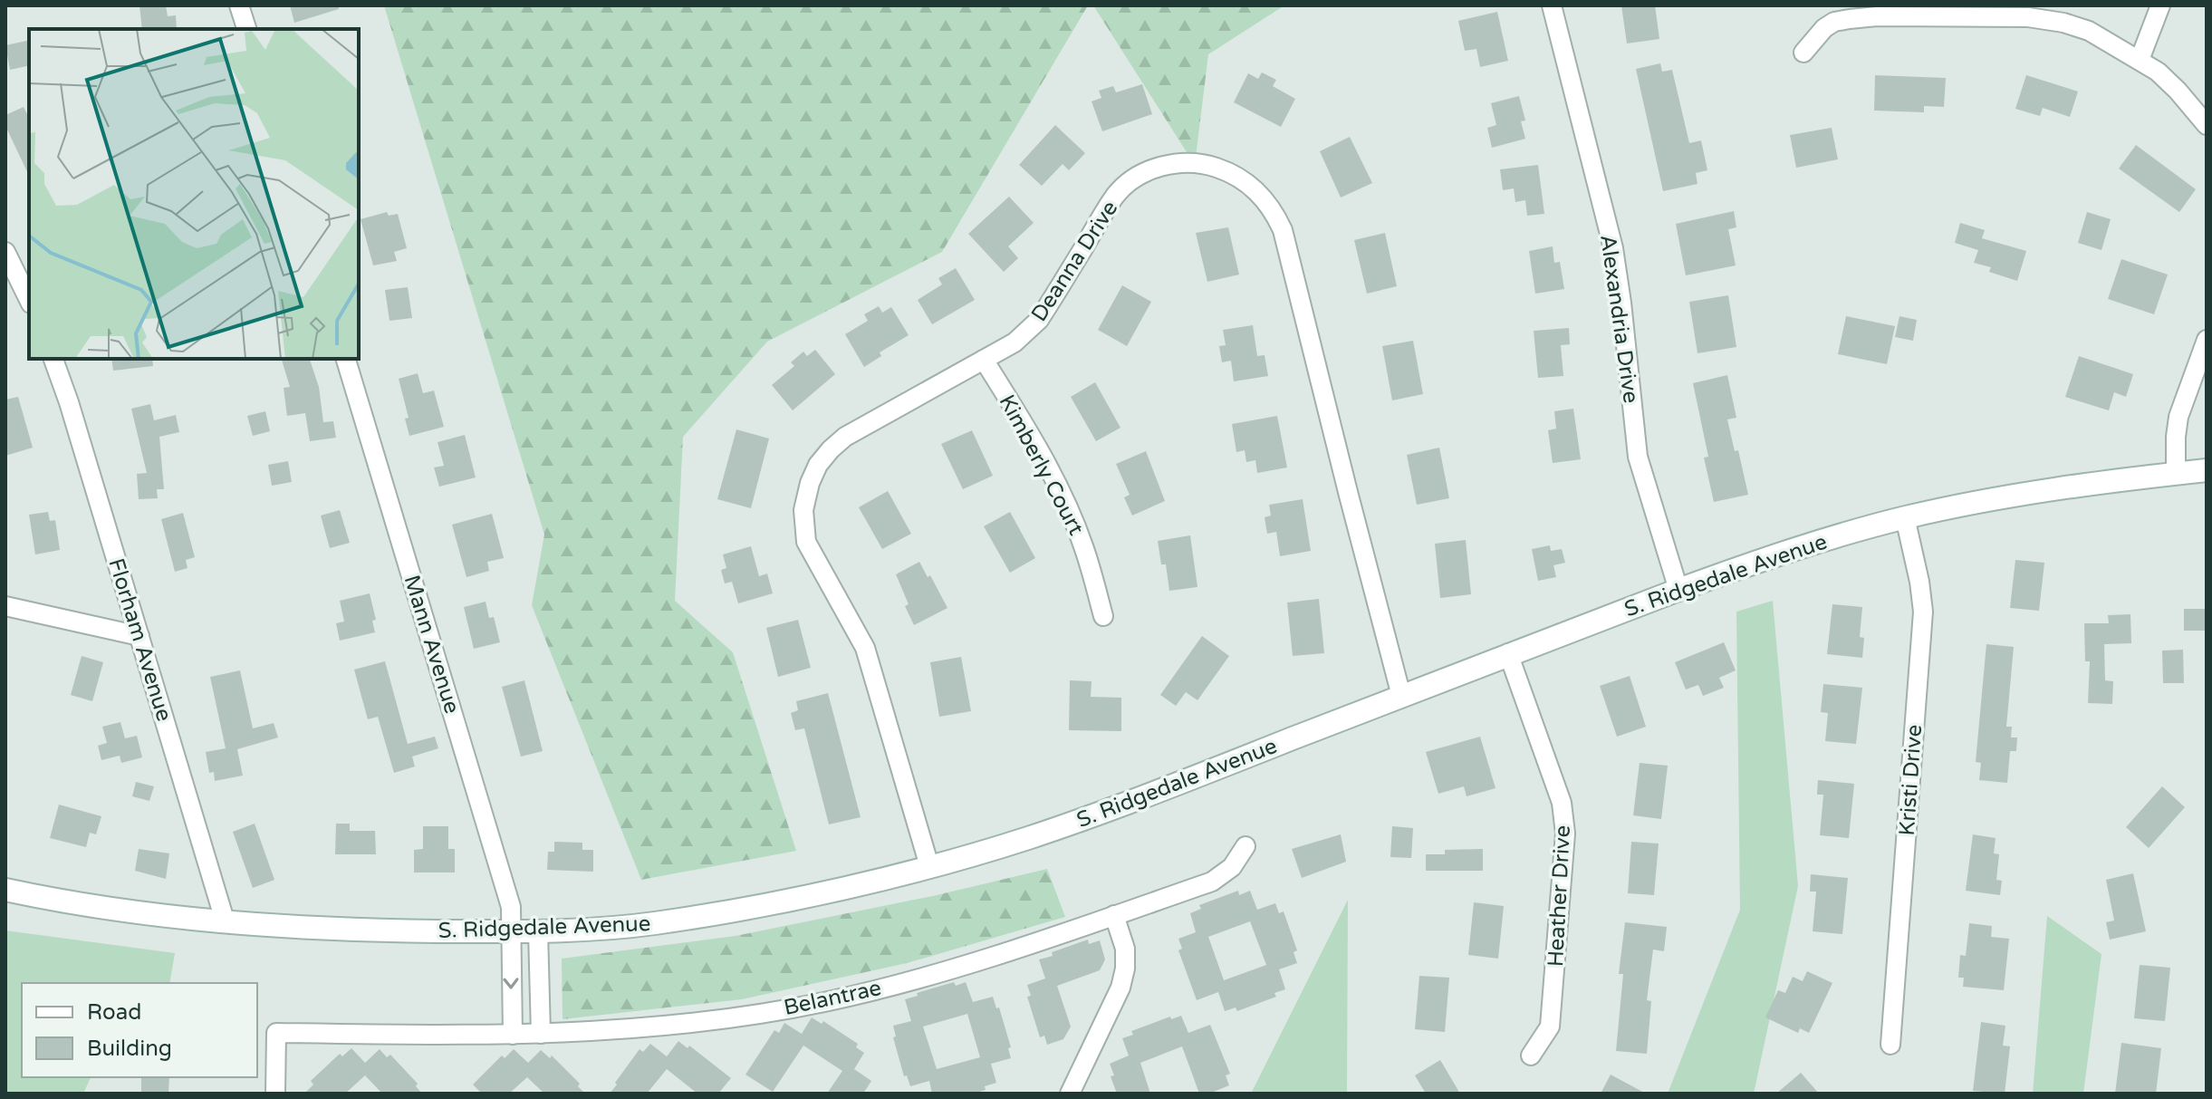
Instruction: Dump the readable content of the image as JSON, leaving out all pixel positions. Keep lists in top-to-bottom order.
{
  "streets": {
    "main road": ["S. Ridgedale Avenue"],
    "street": [
      "Deanna Drive",
      "Alexandria Drive",
      "Kimberly Court",
      "Florham Avenue",
      "Mann Avenue",
      "Kristi Drive",
      "Heather Drive",
      "Belantrae"
    ]
  },
  "crossings": [
    ["Deanna Drive", "Kimberly Court"],
    ["Deanna Drive", "S. Ridgedale Avenue"],
    ["Alexandria Drive", "S. Ridgedale Avenue"],
    ["S. Ridgedale Avenue", "Florham Avenue"],
    ["S. Ridgedale Avenue", "Mann Avenue"],
    ["S. Ridgedale Avenue", "Kristi Drive"],
    ["S. Ridgedale Avenue", "Heather Drive"]
  ],
  "legend": ["Road", "Building"]
}
